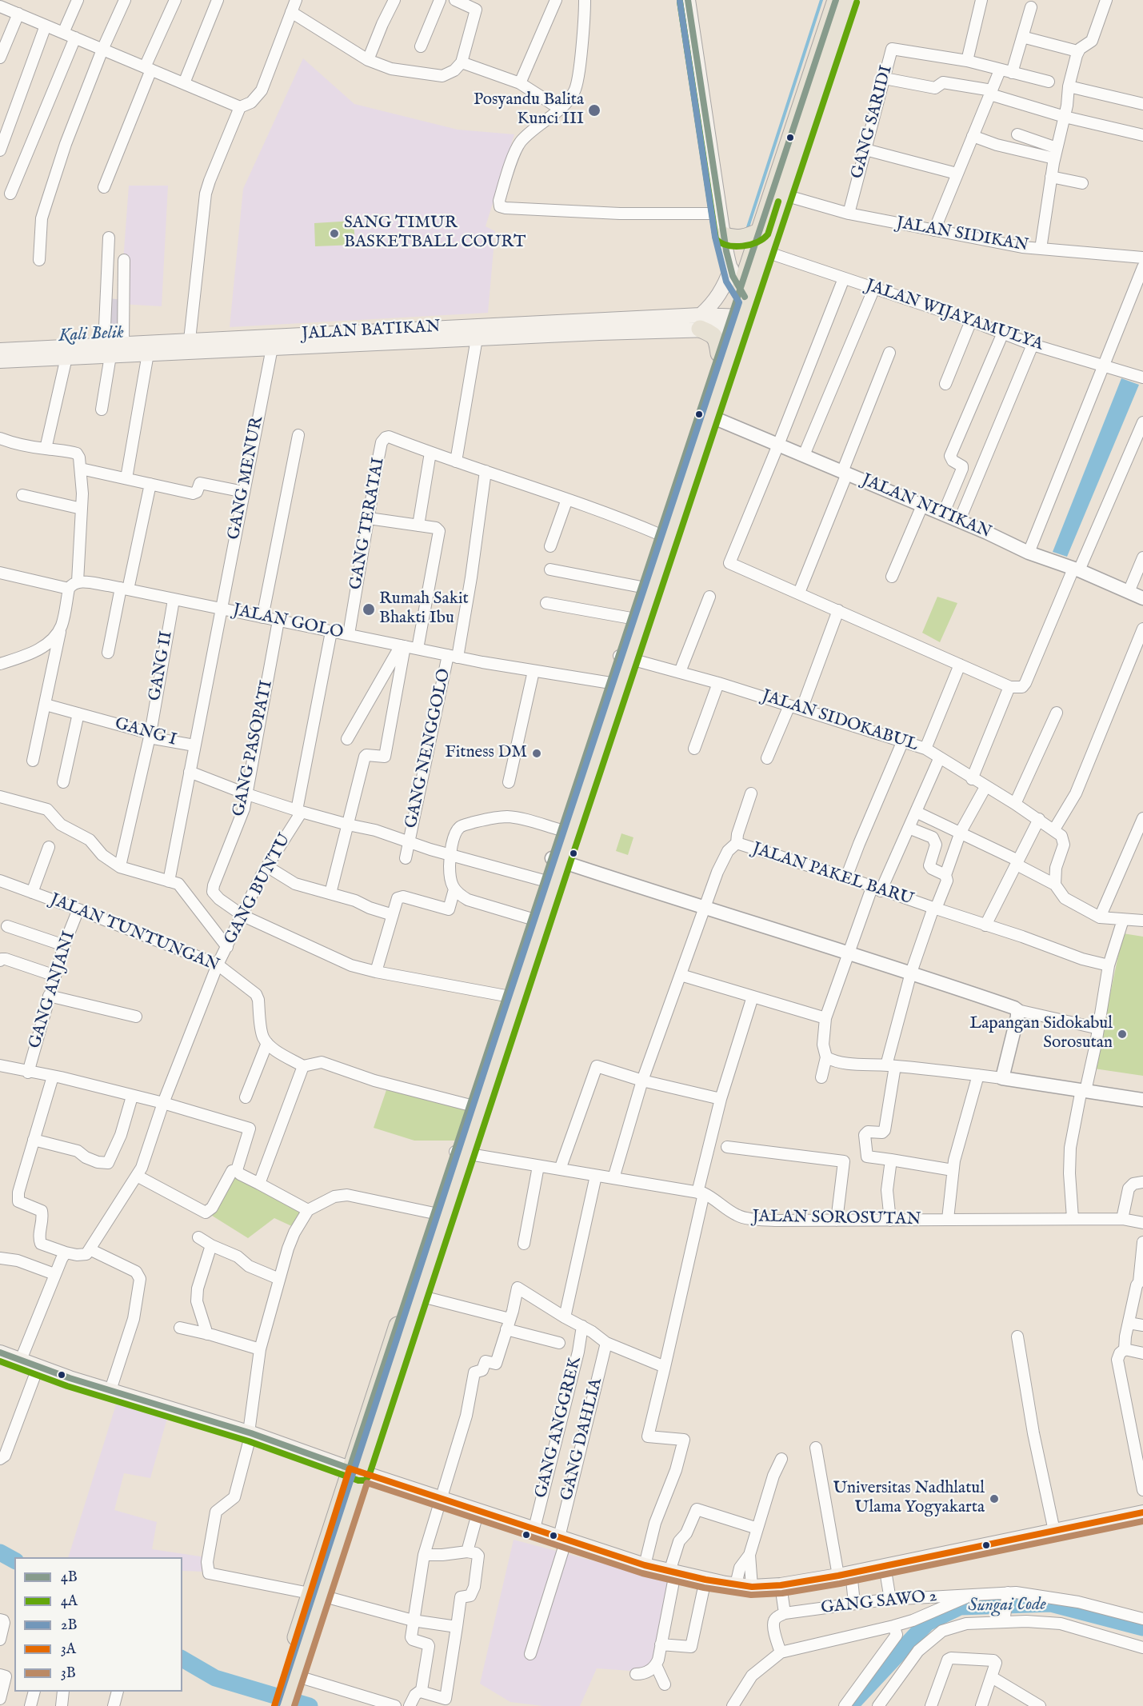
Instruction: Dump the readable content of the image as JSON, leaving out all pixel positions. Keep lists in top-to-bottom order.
{
  "streets": {
    "main road": ["JALAN BATIKAN"],
    "street": [
      "GANG SARIDI",
      "JALAN SIDIKAN",
      "JALAN WIJAYAMULYA",
      "GANG MENUR",
      "JALAN NITIKAN",
      "GANG TERATAI",
      "JALAN GOLO",
      "GANG II",
      "JALAN SIDOKABUL",
      "GANG I",
      "GANG PASOPATI",
      "GANG NENGGOLO",
      "JALAN PAKEL BARU",
      "GANG BUNTU",
      "JALAN TUNTUNGAN",
      "GANG ANJANI",
      "JALAN SOROSUTAN",
      "GANG ANGGREK",
      "GANG DAHLIA",
      "GANG SAWO 2"
    ]
  },
  "crossings": [
    ["GANG SARIDI", "JALAN SIDIKAN"],
    ["JALAN BATIKAN", "GANG MENUR"],
    ["GANG MENUR", "JALAN GOLO"],
    ["GANG MENUR", "GANG I"],
    ["GANG TERATAI", "JALAN GOLO"],
    ["JALAN GOLO", "GANG II"],
    ["JALAN GOLO", "GANG I"],
    ["JALAN GOLO", "GANG PASOPATI"],
    ["JALAN GOLO", "GANG NENGGOLO"],
    ["GANG II", "GANG I"],
    ["GANG PASOPATI", "GANG BUNTU"],
    ["JALAN PAKEL BARU", "JALAN SOROSUTAN"],
    ["GANG BUNTU", "JALAN TUNTUNGAN"],
    ["JALAN TUNTUNGAN", "GANG ANJANI"]
  ],
  "water": ["Kali Belik", "Sungai Code"],
  "places": [
    "Posyandu Balita Kunci III",
    "SANG TIMUR BASKETBALL COURT",
    "Rumah Sakit Bhakti Ibu",
    "Fitness DM",
    "Lapangan Sidokabul Sorosutan",
    "Universitas Nadhlatul Ulama Yogyakarta"
  ],
  "lines": [
    "transit line 4B",
    "transit line 4A",
    "transit line 2B",
    "transit line 3A",
    "transit line 3B"
  ],
  "legend": [
    "4B",
    "4A",
    "2B",
    "3A",
    "3B"
  ]
}
